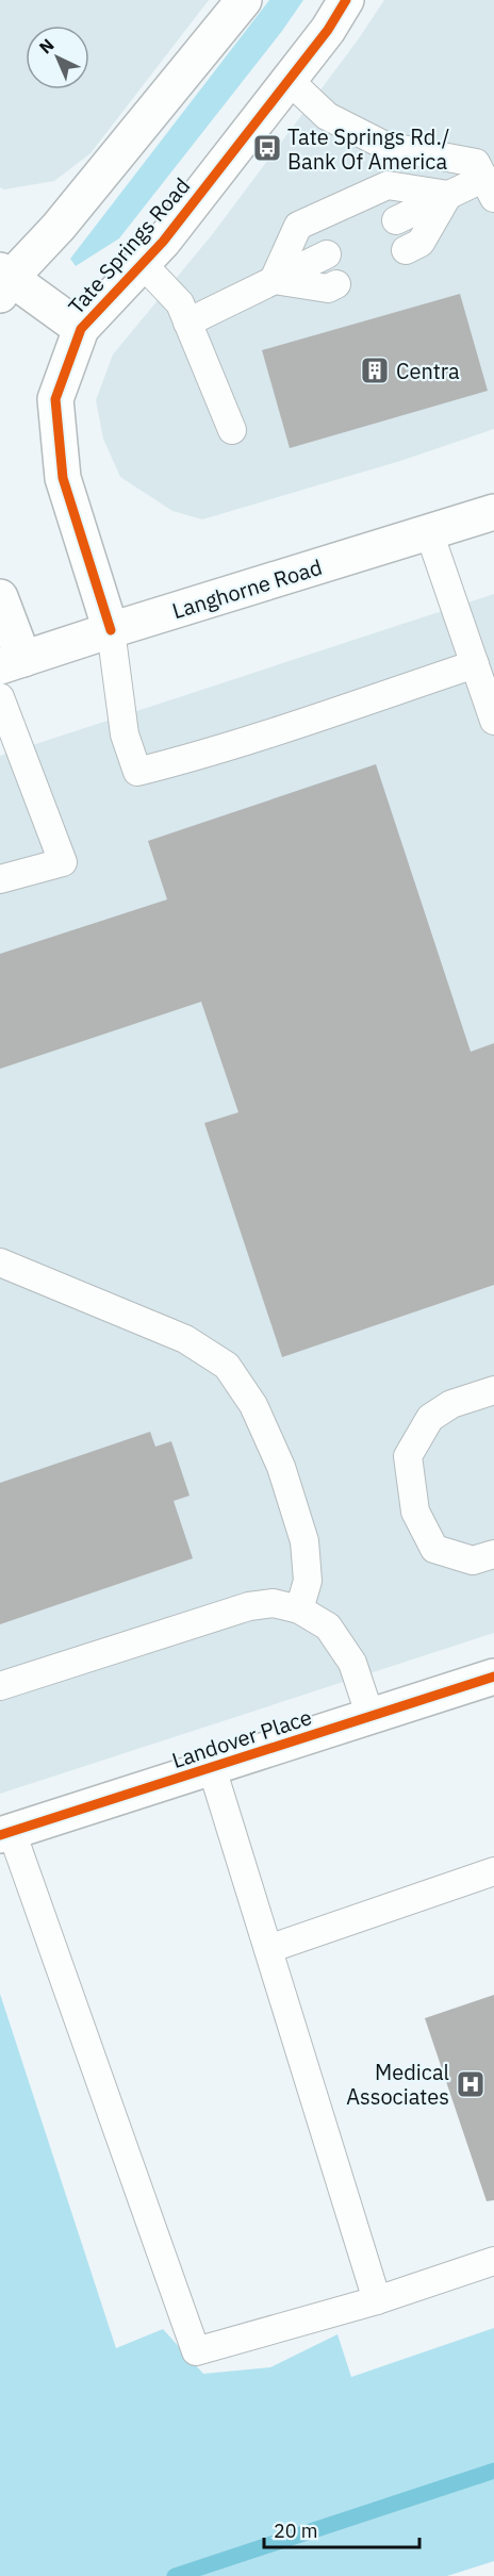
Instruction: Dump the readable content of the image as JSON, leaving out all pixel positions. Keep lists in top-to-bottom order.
{
  "streets": {
    "street": ["Tate Springs Road", "Langhorne Road", "Landover Place"]
  },
  "crossings": [
    ["Tate Springs Road", "Langhorne Road"]
  ],
  "places": {
    "bus stop": ["Tate Springs Rd./ Bank Of America"],
    "building": ["Centra"],
    "hospital": ["Medical Associates"]
  },
  "scale_bar": "20 m",
  "north": "top left"
}
